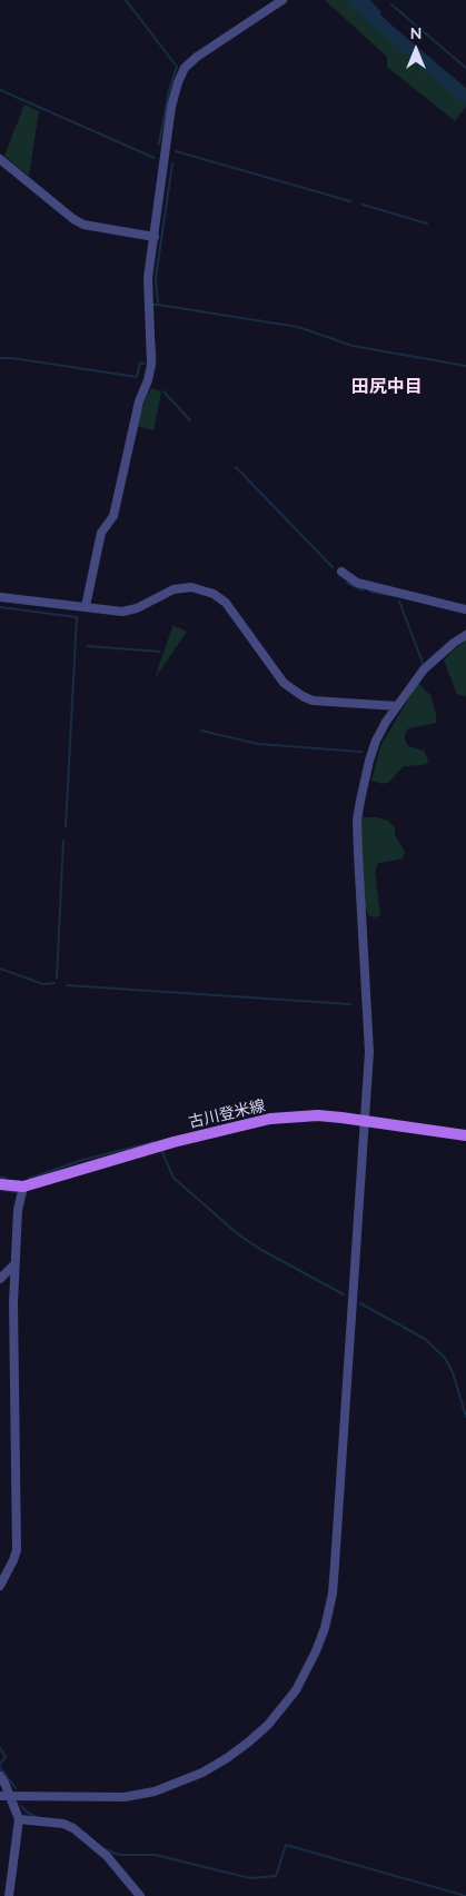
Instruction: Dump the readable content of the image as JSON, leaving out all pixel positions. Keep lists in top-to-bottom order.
{
  "streets": {
    "main road": ["古川登米線"]
  },
  "districts": ["田尻中目"],
  "north": "top"
}
